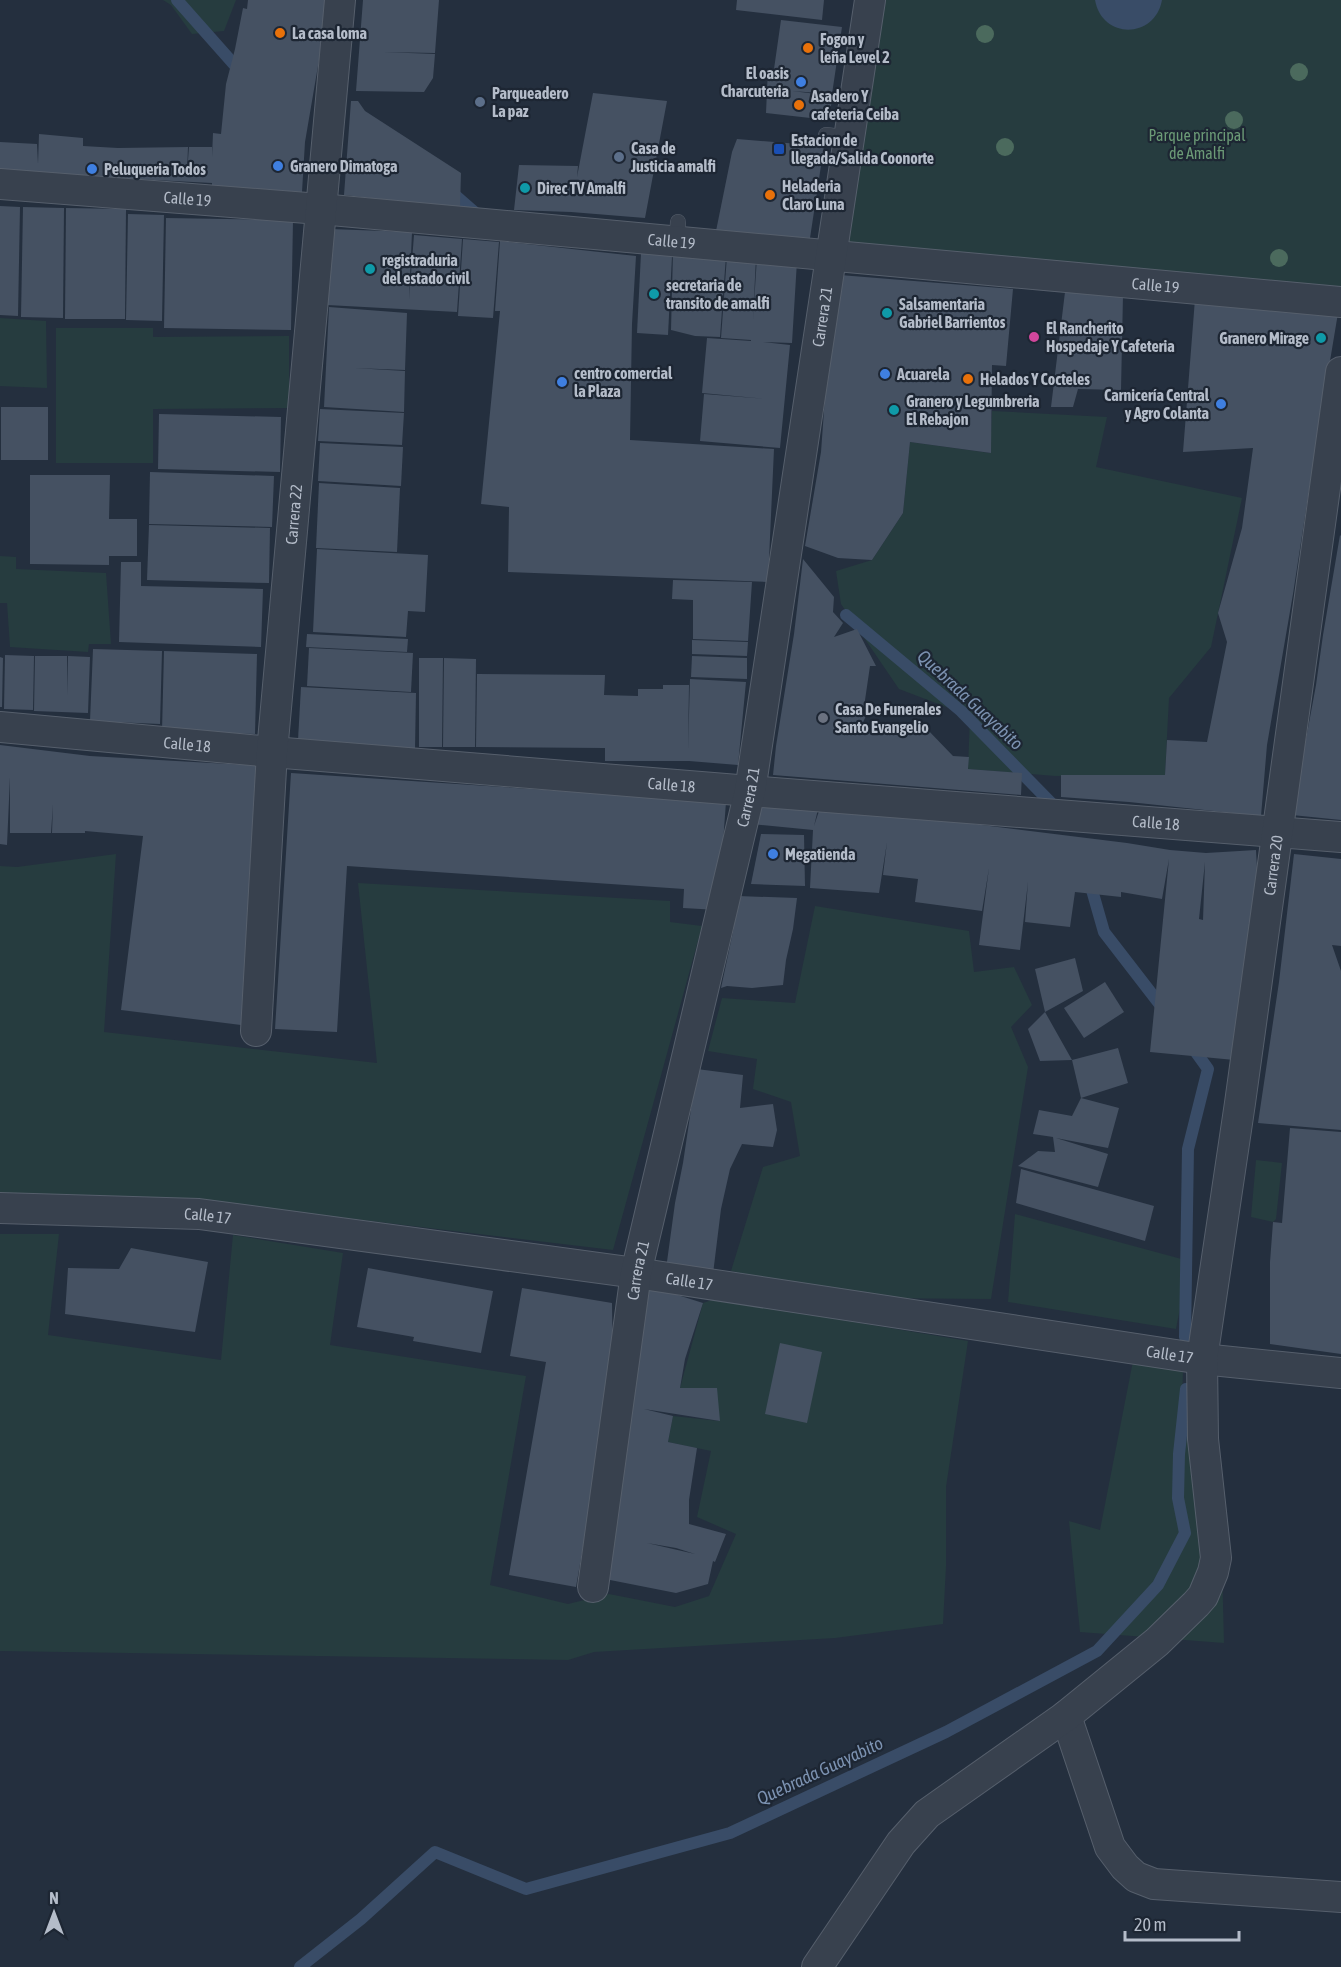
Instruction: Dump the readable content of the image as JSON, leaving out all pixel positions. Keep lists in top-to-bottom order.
{
  "streets": {
    "street": [
      "Calle 19",
      "Carrera 21",
      "Carrera 22",
      "Calle 18",
      "Carrera 20",
      "Calle 17"
    ]
  },
  "crossings": [
    ["Calle 19", "Carrera 21"],
    ["Calle 19", "Carrera 22"],
    ["Carrera 21", "Calle 18"],
    ["Carrera 21", "Calle 17"],
    ["Carrera 22", "Calle 18"],
    ["Calle 18", "Carrera 20"],
    ["Carrera 20", "Calle 17"]
  ],
  "water": ["Quebrada Guayabito"],
  "parks": ["Parque principal de Amalfi"],
  "places": {
    "other": [
      "La casa loma",
      "Fogon y leña Level 2",
      "El oasis Charcuteria",
      "Parqueadero La paz",
      "Asadero Y cafeteria Ceiba",
      "Casa de Justicia amalfi",
      "Granero Dimatoga",
      "Peluqueria Todos",
      "Direc TV Amalfi",
      "Heladeria Claro Luna",
      "registraduria del estado civil",
      "secretaria de transito de amalfi",
      "Salsamentaria Gabriel Barrientos",
      "El Rancherito Hospedaje Y Cafeteria",
      "Granero Mirage",
      "Acuarela",
      "Helados Y Cocteles",
      "centro comercial la Plaza",
      "Carnicería Central y Agro Colanta",
      "Granero y Legumbreria El Rebajon",
      "Casa De Funerales Santo Evangelio",
      "Megatienda"
    ],
    "transit": ["Estacion de llegada/Salida Coonorte"]
  },
  "scale_bar": "20 m",
  "north": "top"
}
